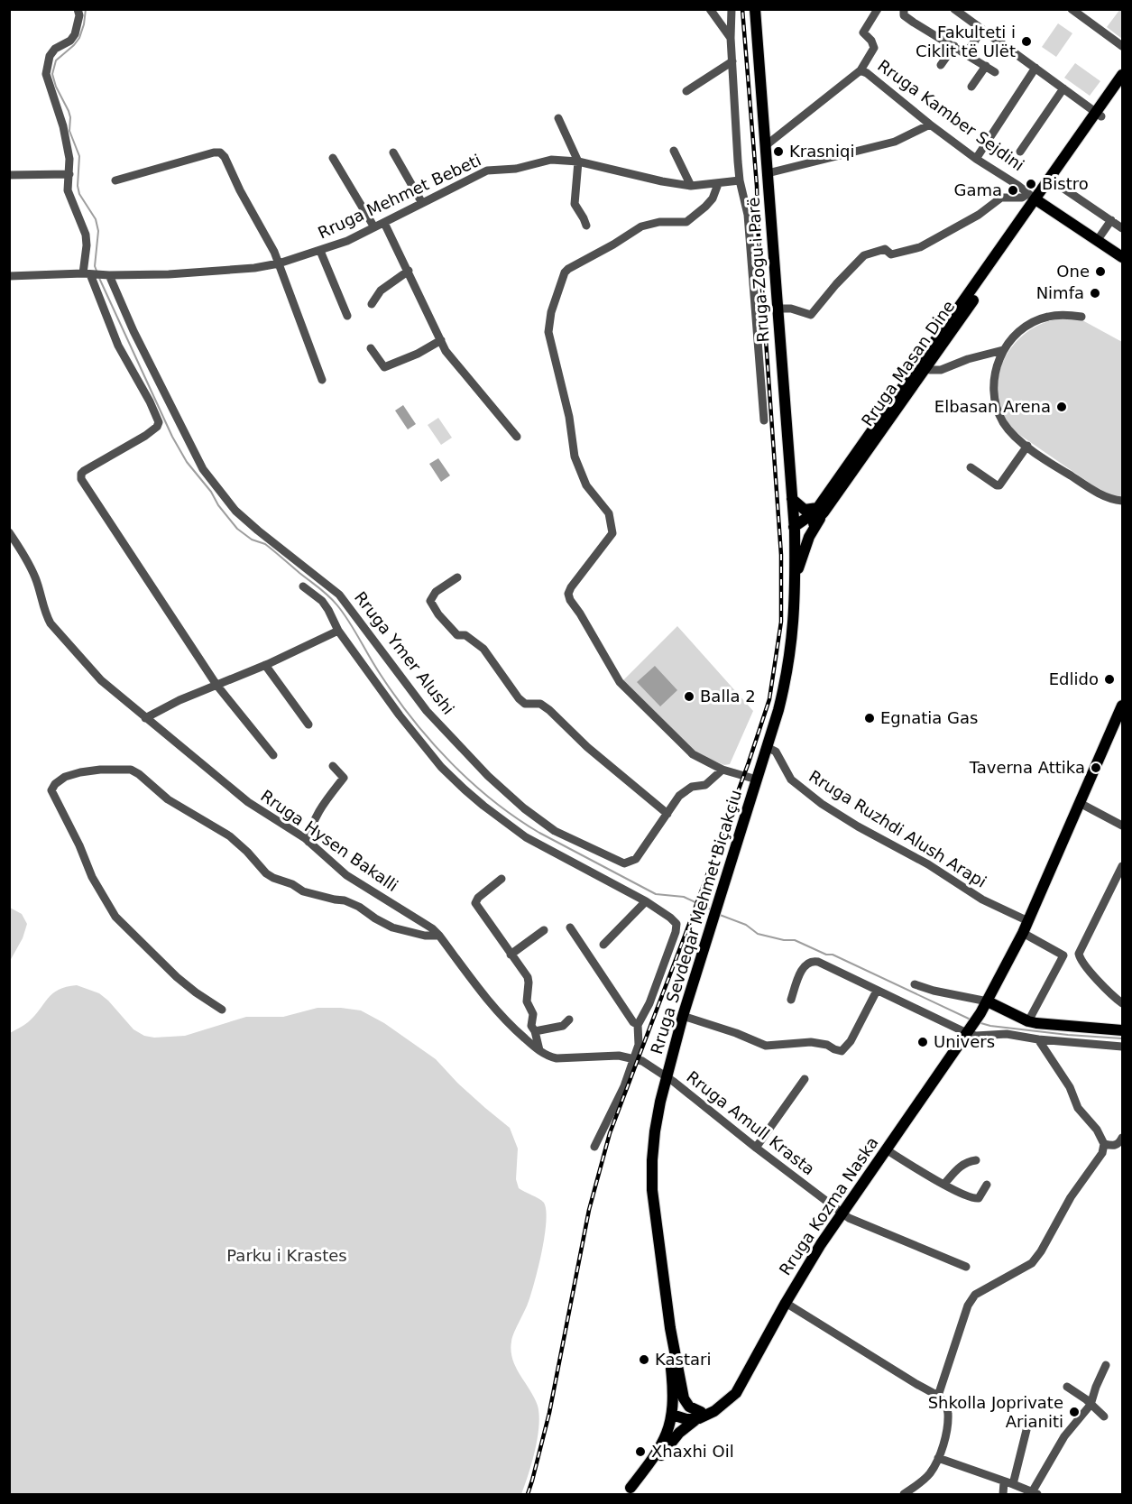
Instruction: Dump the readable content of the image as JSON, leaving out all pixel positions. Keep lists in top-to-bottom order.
{
  "streets": {
    "main road": [
      "Rruga Kamber Sejdini",
      "Rruga Zogu i Parë",
      "Rruga Masan Dine",
      "Rruga Sevdeqar Mehmet Biçakçiu",
      "Rruga Kozma Naska"
    ],
    "street": [
      "Rruga Mehmet Bebeti",
      "Rruga Ymer Alushi",
      "Rruga Ruzhdi Alush Arapi",
      "Rruga Hysen Bakalli",
      "Rruga Amull Krasta"
    ]
  },
  "crossings": [
    ["Rruga Kamber Sejdini", "Rruga Zogu i Parë"],
    ["Rruga Kamber Sejdini", "Rruga Masan Dine"],
    ["Rruga Mehmet Bebeti", "Rruga Ymer Alushi"],
    ["Rruga Zogu i Parë", "Rruga Masan Dine"],
    ["Rruga Zogu i Parë", "Rruga Sevdeqar Mehmet Biçakçiu"],
    ["Rruga Masan Dine", "Rruga Sevdeqar Mehmet Biçakçiu"],
    ["Rruga Ruzhdi Alush Arapi", "Rruga Sevdeqar Mehmet Biçakçiu"],
    ["Rruga Hysen Bakalli", "Rruga Sevdeqar Mehmet Biçakçiu"],
    ["Rruga Hysen Bakalli", "Rruga Amull Krasta"],
    ["Rruga Sevdeqar Mehmet Biçakçiu", "Rruga Amull Krasta"],
    ["Rruga Amull Krasta", "Rruga Kozma Naska"]
  ],
  "parks": ["Parku i Krastes"],
  "places": [
    "Fakulteti i Ciklit të Ulët",
    "Krasniqi",
    "Bistro",
    "Gama",
    "One",
    "Nimfa",
    "Elbasan Arena",
    "Edlido",
    "Balla 2",
    "Egnatia Gas",
    "Taverna Attika",
    "Univers",
    "Kastari",
    "Shkolla Joprivate Arianiti",
    "Xhaxhi Oil"
  ]
}
